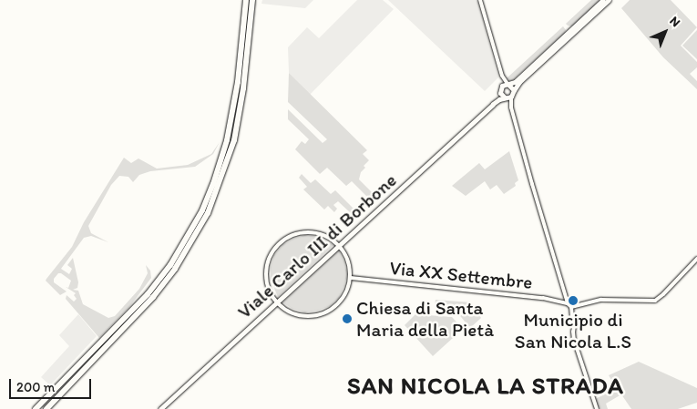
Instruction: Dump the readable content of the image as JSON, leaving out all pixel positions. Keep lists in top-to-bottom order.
{
  "streets": {
    "main road": ["Viale Carlo III di Borbone"],
    "street": ["Via XX Settembre"]
  },
  "districts": ["SAN NICOLA LA STRADA"],
  "places": ["Municipio di San Nicola L.S", "Chiesa di Santa Maria della Pietà"],
  "scale_bar": "200 m",
  "north": "top right"
}
